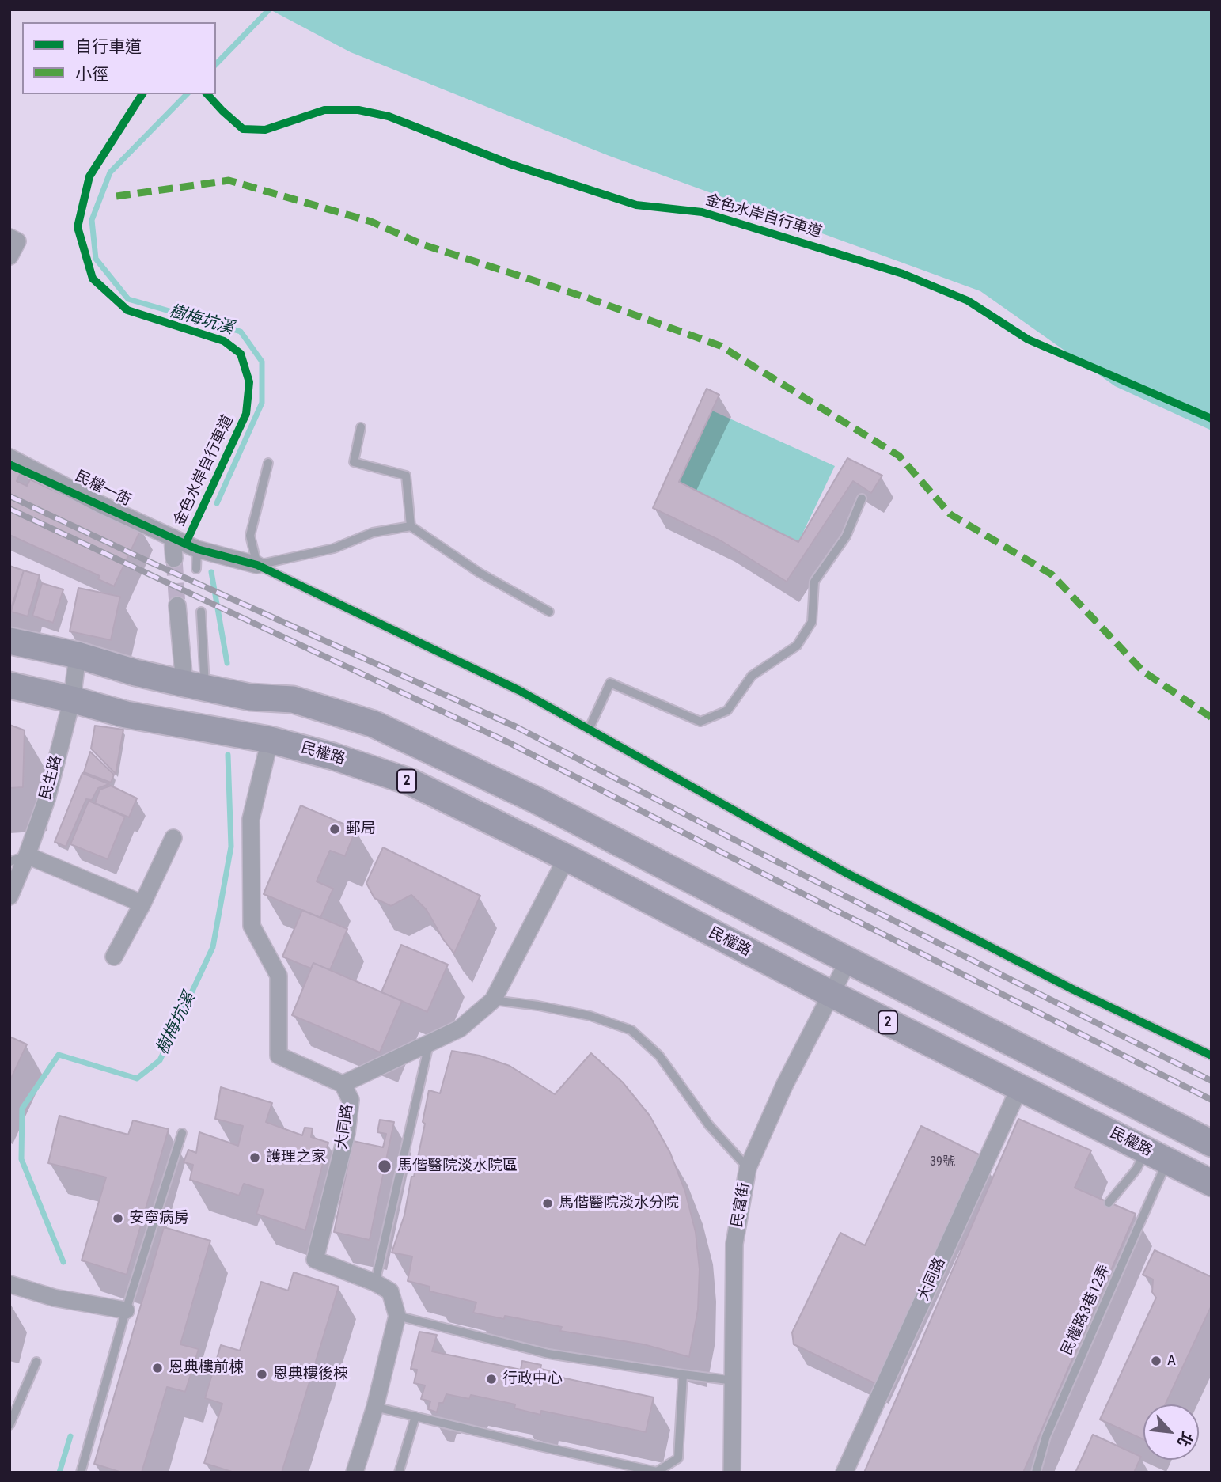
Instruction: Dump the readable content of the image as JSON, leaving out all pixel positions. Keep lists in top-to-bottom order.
{
  "streets": {
    "main road": ["民權路", "2"],
    "street": [
      "民權一街",
      "民生路",
      "大同路",
      "民富街"
    ],
    "lane": ["民權路3巷12弄"],
    "cycle path": ["金色水岸自行車道"]
  },
  "crossings": [
    ["民權路", "民生路"],
    ["民權路", "2"],
    ["民權路", "大同路"],
    ["民權路", "民富街"],
    ["民權路", "民權路3巷12弄"],
    ["民生路", "2"]
  ],
  "water": ["樹梅坑溪"],
  "places": [
    "郵局",
    "護理之家",
    "馬偕醫院淡水院區",
    "馬偕醫院淡水分院",
    "安寧病房",
    "A",
    "恩典樓前棟",
    "恩典樓後棟",
    "行政中心"
  ],
  "house_numbers": ["39號"],
  "legend": ["自行車道", "小徑"],
  "north": "bottom right"
}
